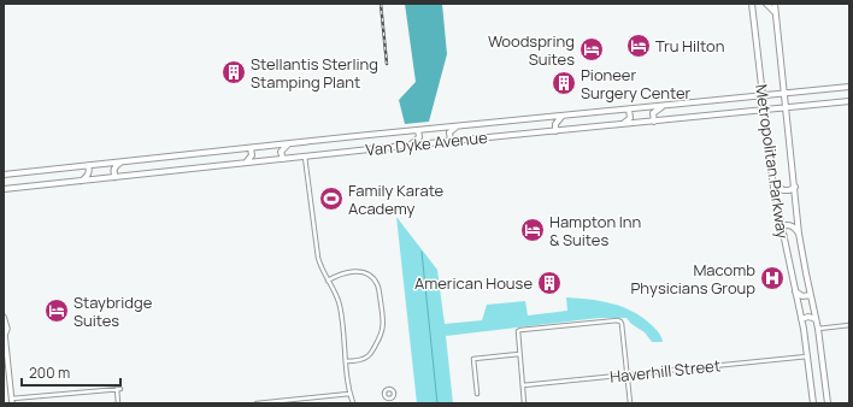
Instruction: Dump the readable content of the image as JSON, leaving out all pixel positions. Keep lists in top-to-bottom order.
{
  "streets": {
    "main road": ["Van Dyke Avenue", "Metropolitan Parkway"],
    "street": ["Haverhill Street"]
  },
  "crossings": [
    ["Van Dyke Avenue", "Metropolitan Parkway"],
    ["Metropolitan Parkway", "Haverhill Street"]
  ],
  "places": {
    "hotel": [
      "Tru Hilton",
      "Woodspring Suites",
      "Hampton Inn & Suites",
      "Staybridge Suites"
    ],
    "building": ["Stellantis Sterling Stamping Plant", "Pioneer Surgery Center", "American House"],
    "sports": ["Family Karate Academy"],
    "hospital": ["Macomb Physicians Group"]
  },
  "scale_bar": "200 m"
}
